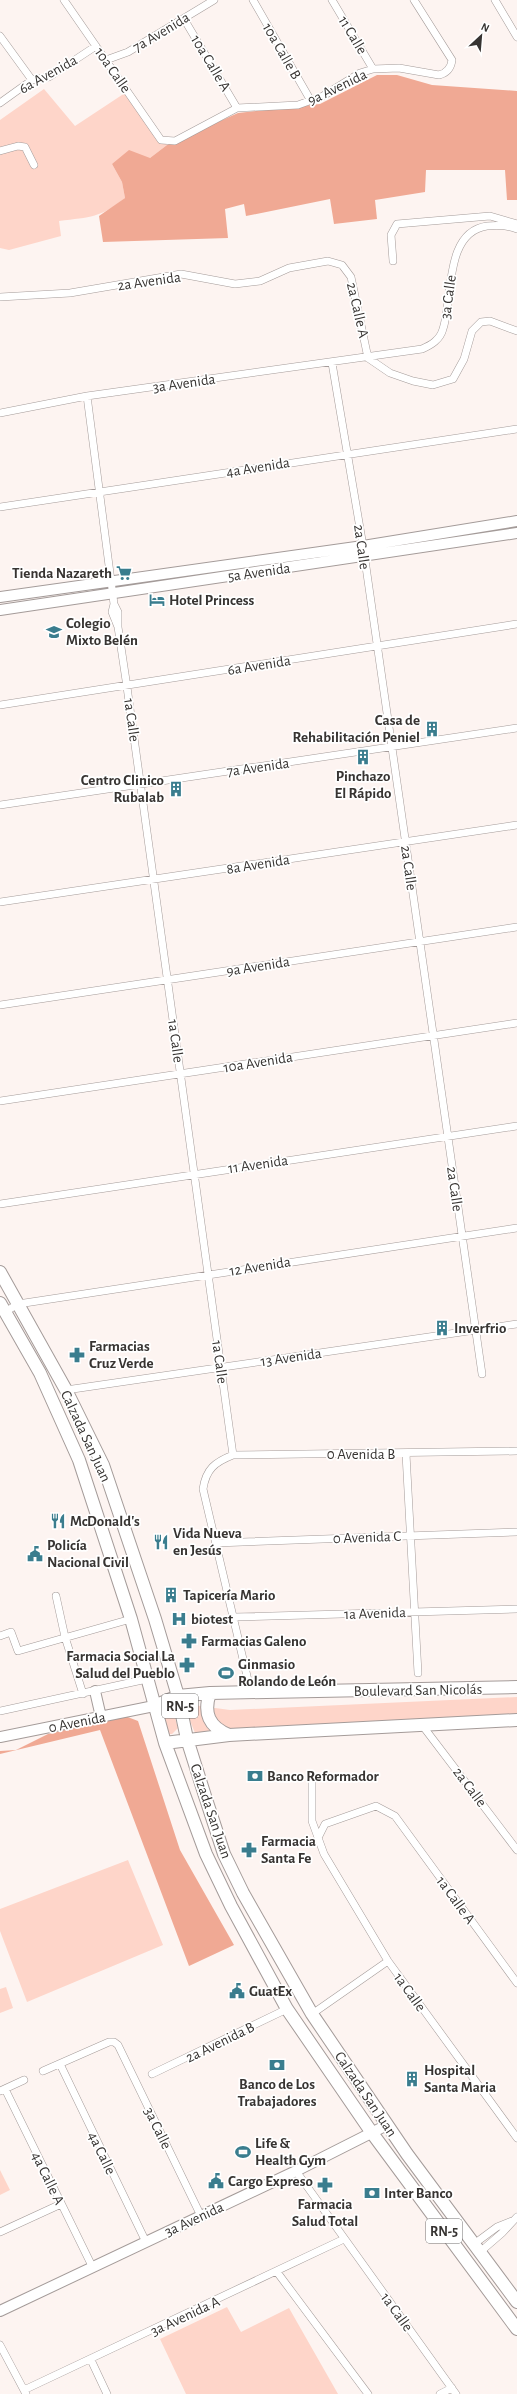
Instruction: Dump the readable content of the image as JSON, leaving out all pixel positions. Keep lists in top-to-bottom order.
{
  "streets": {
    "main road": [
      "3a Avenida",
      "5a Avenida",
      "Calzada San Juan",
      "Boulevard San Nicolás",
      "RN-5",
      "0 Avenida"
    ],
    "street": [
      "7a Avenida",
      "11 Calle",
      "10a Calle B",
      "10a Calle A",
      "10a Calle",
      "6a Avenida",
      "9a Avenida",
      "2a Avenida",
      "3a Calle",
      "2a Calle A",
      "4a Avenida",
      "2a Calle",
      "1a Calle",
      "8a Avenida",
      "10a Avenida",
      "11 Avenida",
      "12 Avenida",
      "13 Avenida",
      "0 Avenida B",
      "0 Avenida C",
      "1a Avenida",
      "1a Calle A",
      "2a Avenida B",
      "4a Calle",
      "4a Calle A",
      "3a Avenida A"
    ]
  },
  "crossings": [
    ["7a Avenida", "10a Calle A"],
    ["7a Avenida", "10a Calle"],
    ["7a Avenida", "2a Calle"],
    ["7a Avenida", "1a Calle"],
    ["11 Calle", "9a Avenida"],
    ["10a Calle B", "9a Avenida"],
    ["10a Calle A", "9a Avenida"],
    ["10a Calle", "6a Avenida"],
    ["10a Calle", "9a Avenida"],
    ["6a Avenida", "2a Calle"],
    ["6a Avenida", "1a Calle"],
    ["9a Avenida", "2a Calle"],
    ["9a Avenida", "1a Calle"],
    ["2a Avenida", "2a Calle A"],
    ["3a Calle", "2a Calle A"],
    ["3a Calle", "3a Avenida"],
    ["3a Calle", "4a Calle"],
    ["2a Calle A", "3a Avenida"],
    ["3a Avenida", "2a Calle"],
    ["3a Avenida", "1a Calle"],
    ["3a Avenida", "Calzada San Juan"],
    ["3a Avenida", "4a Calle"],
    ["3a Avenida", "4a Calle A"],
    ["4a Avenida", "2a Calle"],
    ["4a Avenida", "1a Calle"],
    ["2a Calle", "5a Avenida"],
    ["2a Calle", "8a Avenida"],
    ["2a Calle", "10a Avenida"],
    ["2a Calle", "11 Avenida"],
    ["2a Calle", "12 Avenida"],
    ["2a Calle", "13 Avenida"],
    ["5a Avenida", "1a Calle"],
    ["1a Calle", "8a Avenida"],
    ["1a Calle", "10a Avenida"],
    ["1a Calle", "11 Avenida"],
    ["1a Calle", "12 Avenida"],
    ["1a Calle", "13 Avenida"],
    ["1a Calle", "0 Avenida B"],
    ["1a Calle", "1a Calle A"],
    ["1a Calle", "3a Avenida A"],
    ["12 Avenida", "Calzada San Juan"],
    ["13 Avenida", "Calzada San Juan"],
    ["Calzada San Juan", "Boulevard San Nicolás"],
    ["Calzada San Juan", "0 Avenida"],
    ["Calzada San Juan", "2a Avenida B"],
    ["0 Avenida B", "0 Avenida C"],
    ["Boulevard San Nicolás", "0 Avenida"]
  ],
  "places": {
    "supermarket": ["Tienda Nazareth"],
    "hotel": ["Hotel Princess"],
    "school or university": ["Colegio Mixto Belén"],
    "building": [
      "Casa de Rehabilitación Peniel",
      "Pinchazo El Rápido",
      "Centro Clinico Rubalab",
      "Inverfrio",
      "Tapicería Mario",
      "Hospital Santa Maria"
    ],
    "pharmacy": [
      "Farmacias Cruz Verde",
      "Farmacias Galeno",
      "Farmacia Social La Salud del Pueblo",
      "Farmacia Santa Fe",
      "Farmacia Salud Total"
    ],
    "restaurant": ["McDonald's", "Vida Nueva en Jesús"],
    "public building": ["Policía Nacional Civil", "GuatEx", "Cargo Expreso"],
    "hospital": ["biotest"],
    "sports": ["Ginmasio Rolando de León", "Life & Health Gym"],
    "bank": ["Banco Reformador", "Banco de Los Trabajadores", "Inter Banco"]
  },
  "north": "top right"
}
